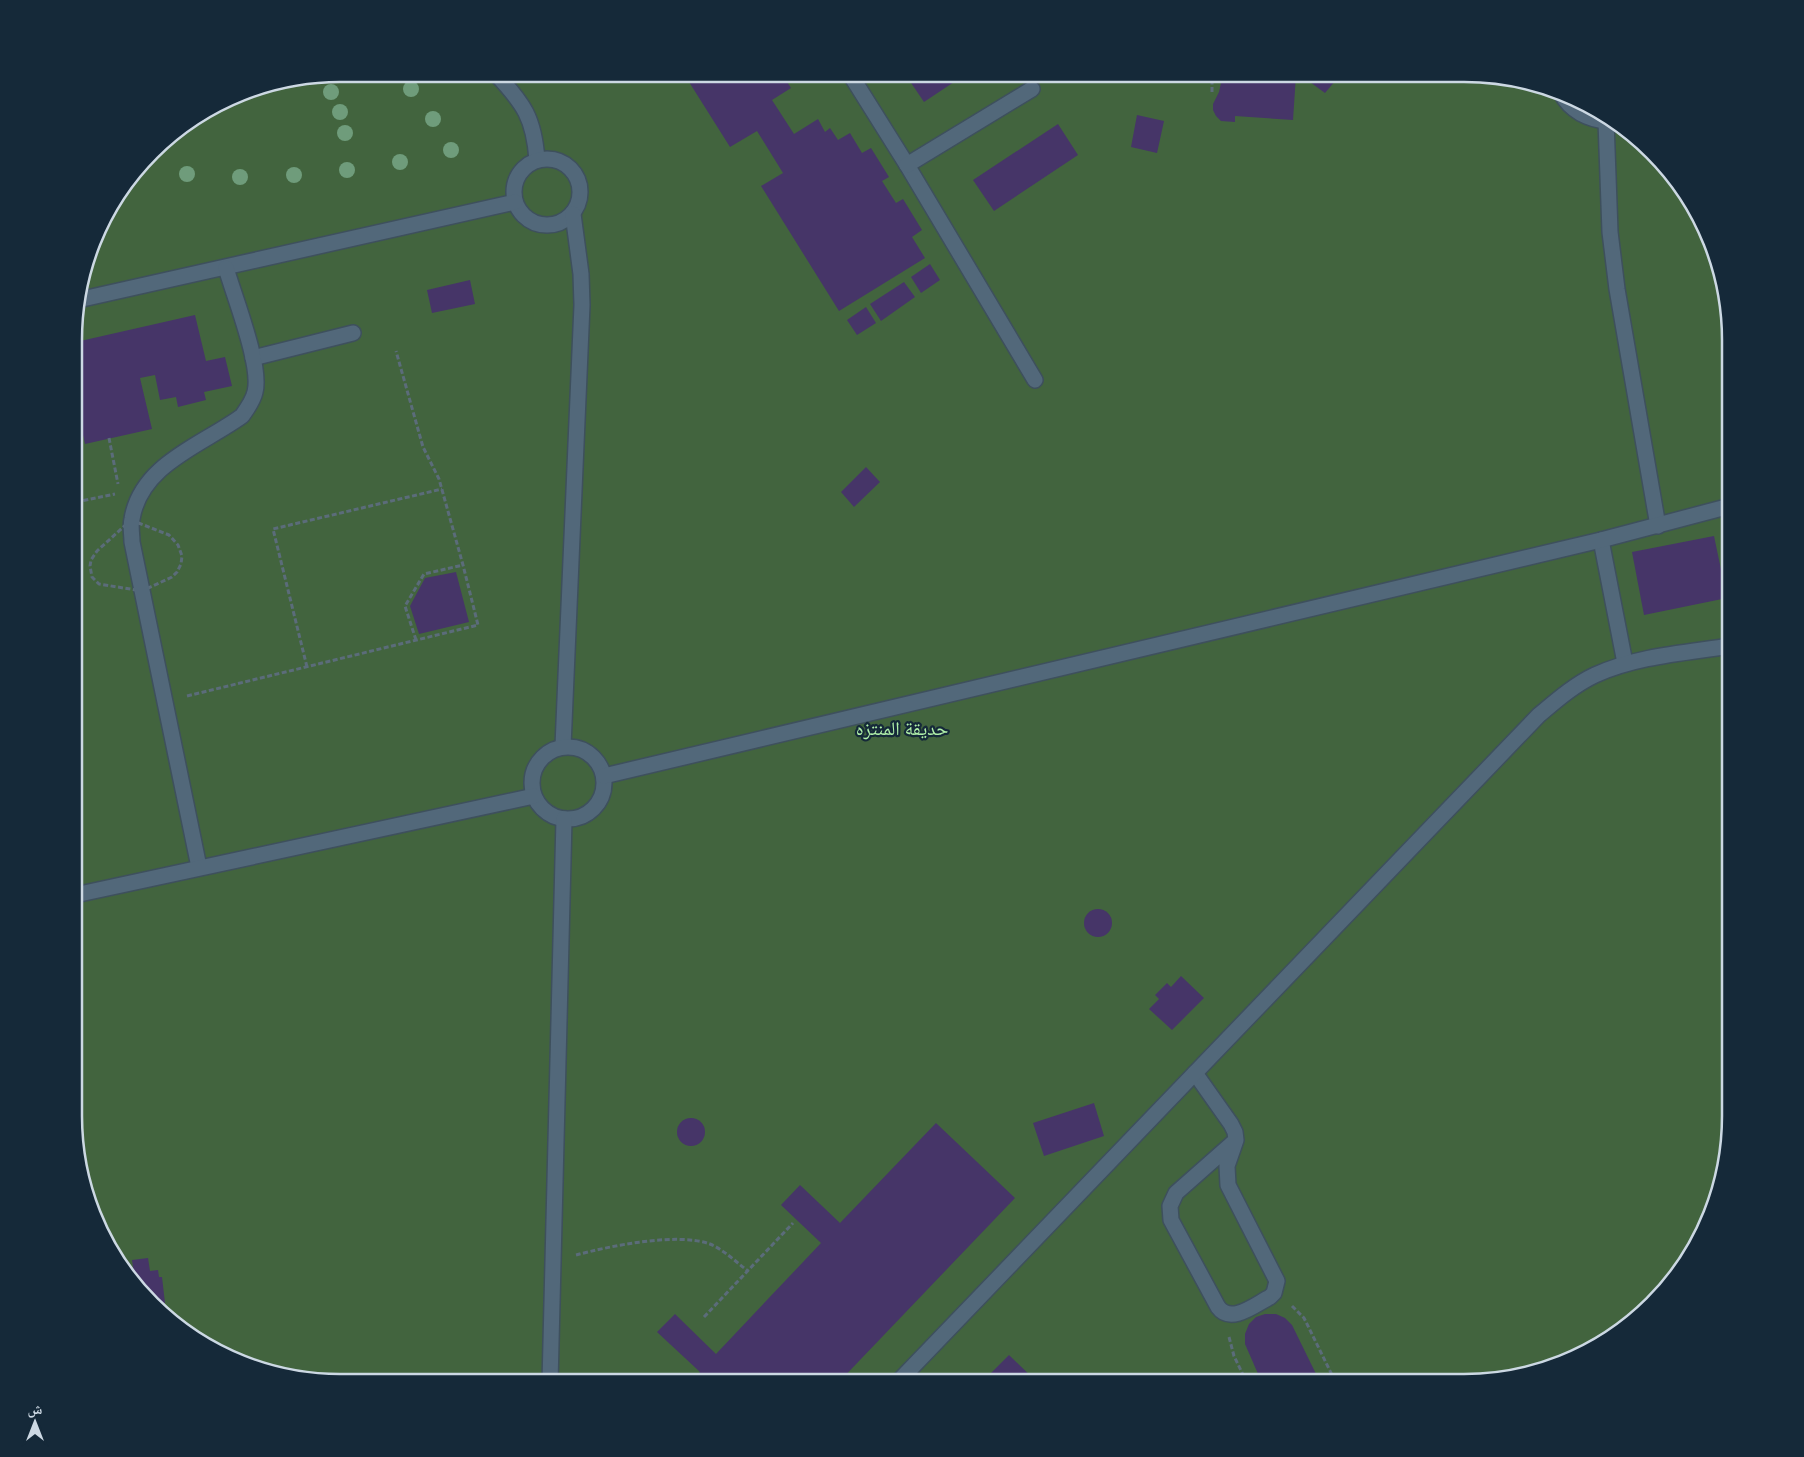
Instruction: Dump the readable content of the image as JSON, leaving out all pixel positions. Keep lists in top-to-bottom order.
{
  "parks": ["حديقة المنتزه"],
  "north": "top"
}
